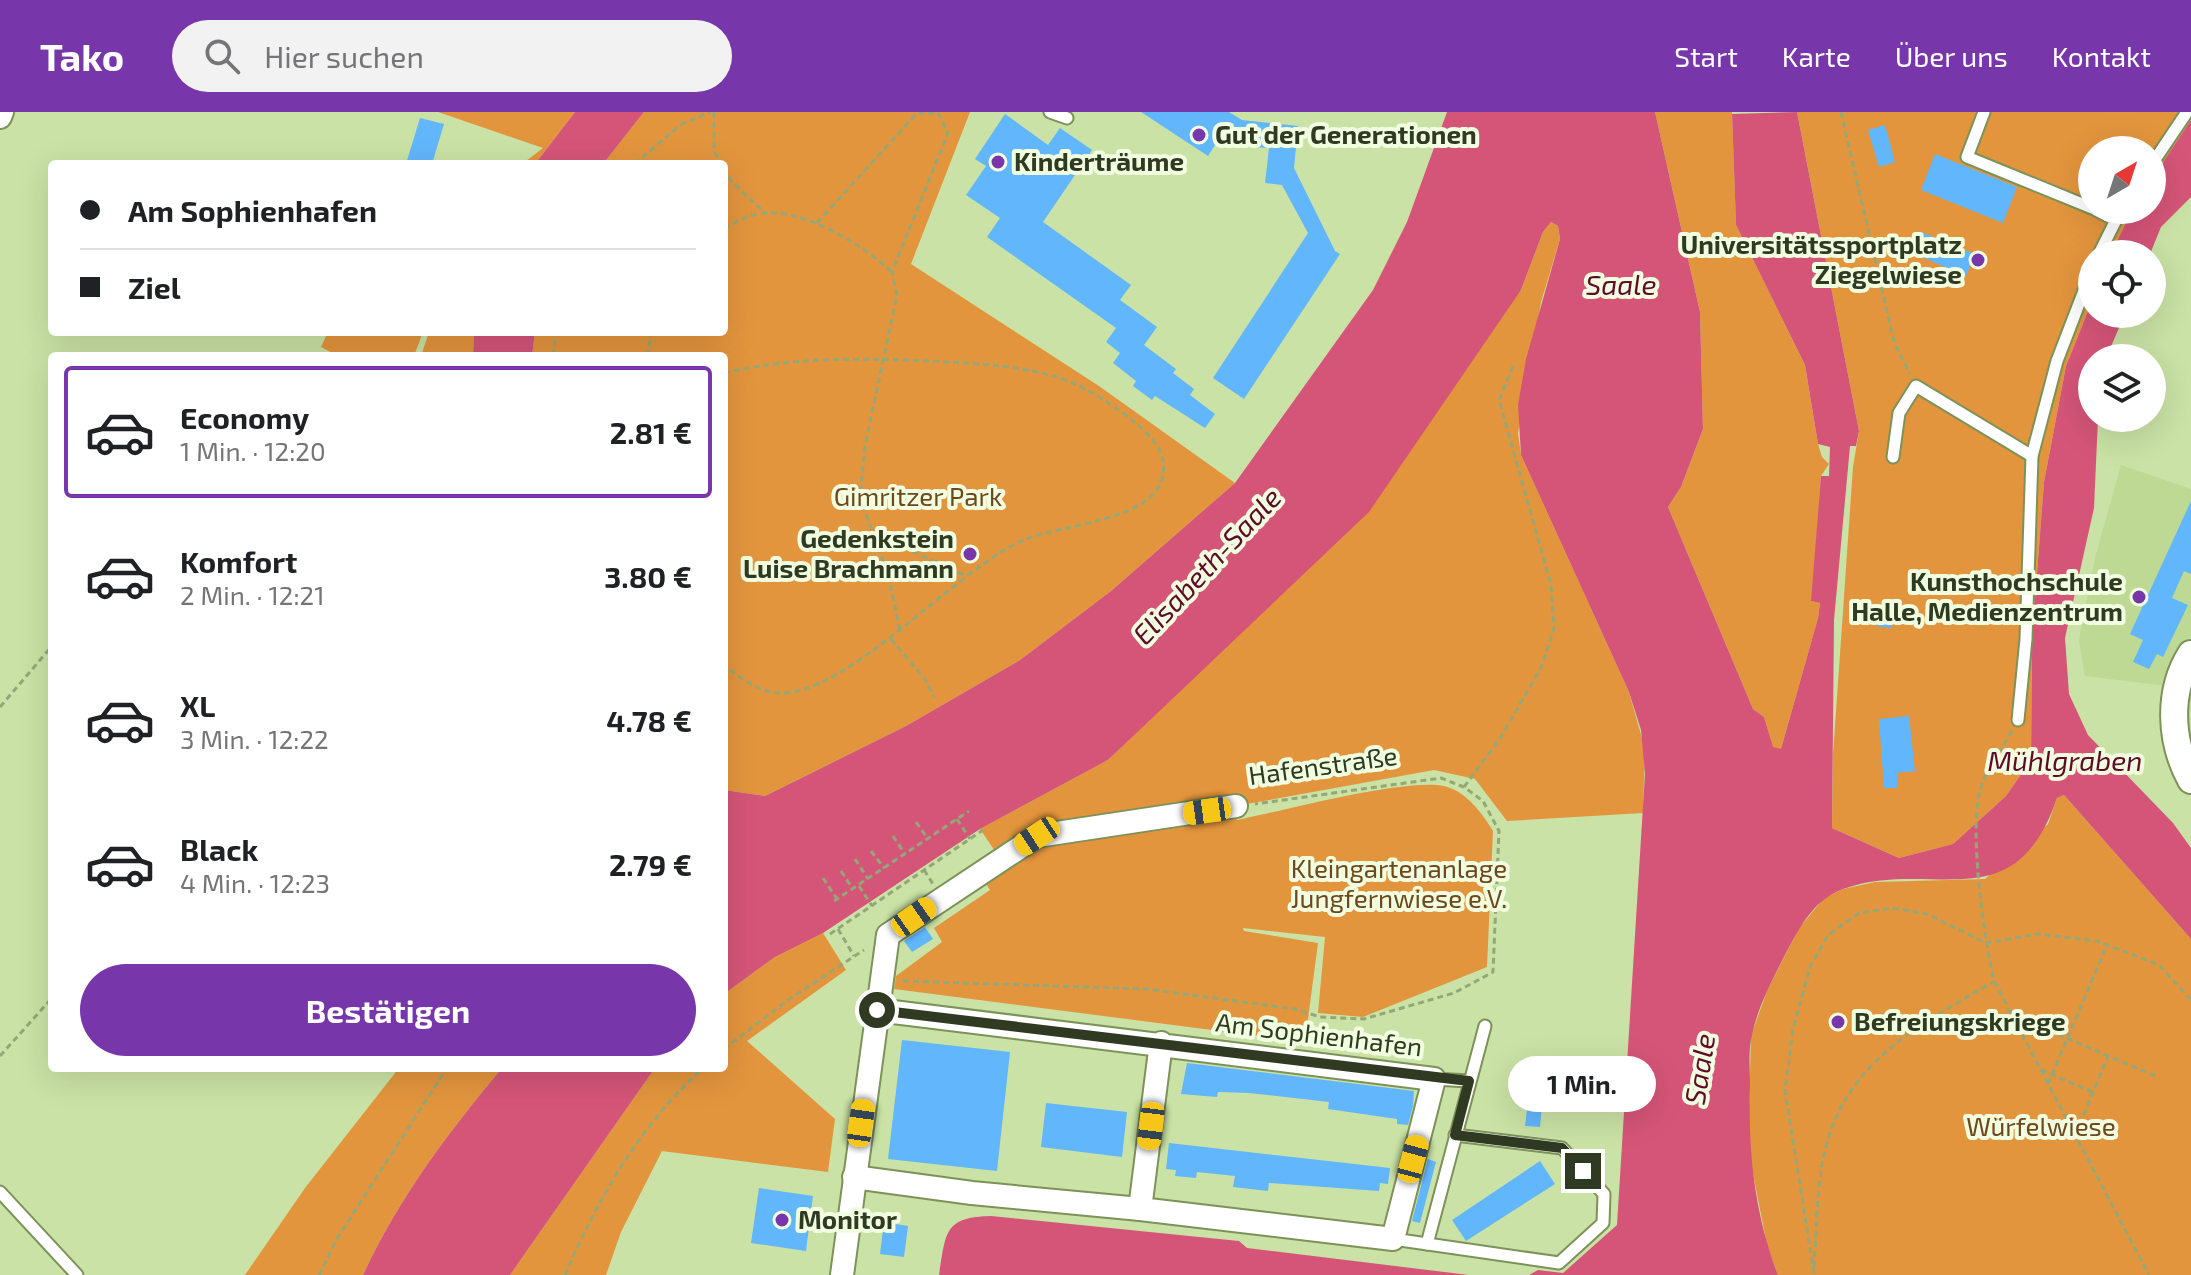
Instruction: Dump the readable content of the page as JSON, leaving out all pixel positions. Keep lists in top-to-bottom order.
{
  "streets": {
    "street": ["Hafenstraße", "Am Sophienhafen"]
  },
  "water": ["Saale", "Elisabeth-Saale", "Mühlgraben"],
  "parks": ["Gimritzer Park", "Kleingartenanlage Jungfernwiese e.V.", "Würfelwiese"],
  "places": [
    "Gut der Generationen",
    "Kinderträume",
    "Universitätssportplatz Ziegelwiese",
    "Gedenkstein Luise Brachmann",
    "Kunsthochschule Halle, Medienzentrum",
    "Befreiungskriege",
    "Monitor"
  ],
  "north": "top right",
  "page": {
    "header": "Tako",
    "search": "Hier suchen",
    "nav": [
      "Start",
      "Karte",
      "Über uns",
      "Kontakt"
    ],
    "banner": ["Am Sophienhafen", "Ziel"],
    "list": [
      {
        "name": "Economy",
        "note": "1 Min. · 12:20",
        "value": "2.81 €"
      },
      {
        "name": "Komfort",
        "note": "2 Min. · 12:21",
        "value": "3.80 €"
      },
      {
        "name": "XL",
        "note": "3 Min. · 12:22",
        "value": "4.78 €"
      },
      {
        "name": "Black",
        "note": "4 Min. · 12:23",
        "value": "2.79 €"
      }
    ],
    "buttons": "Bestätigen",
    "bubble": "1 Min."
  }
}
